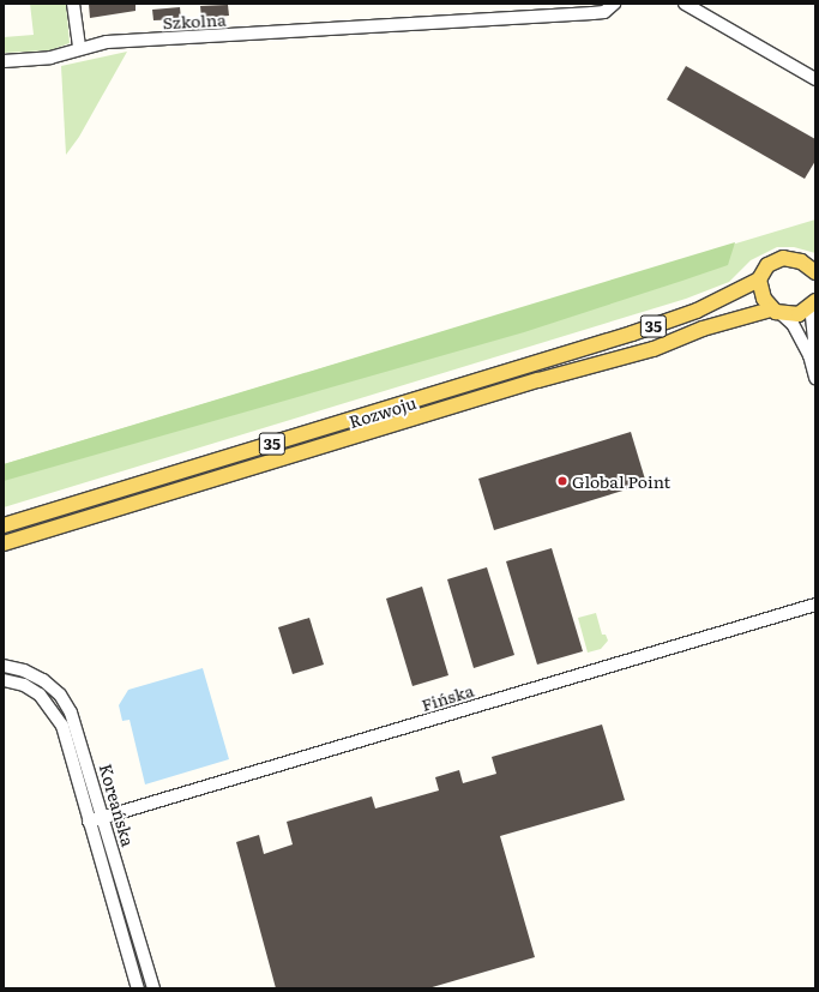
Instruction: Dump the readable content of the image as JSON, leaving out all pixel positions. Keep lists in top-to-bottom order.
{
  "streets": {
    "main road": ["35", "Rozwoju"],
    "street": ["Szkolna", "Fińska", "Koreańska"]
  },
  "crossings": [
    ["35", "Rozwoju"],
    ["Fińska", "Koreańska"]
  ],
  "places": ["Global Point"]
}
